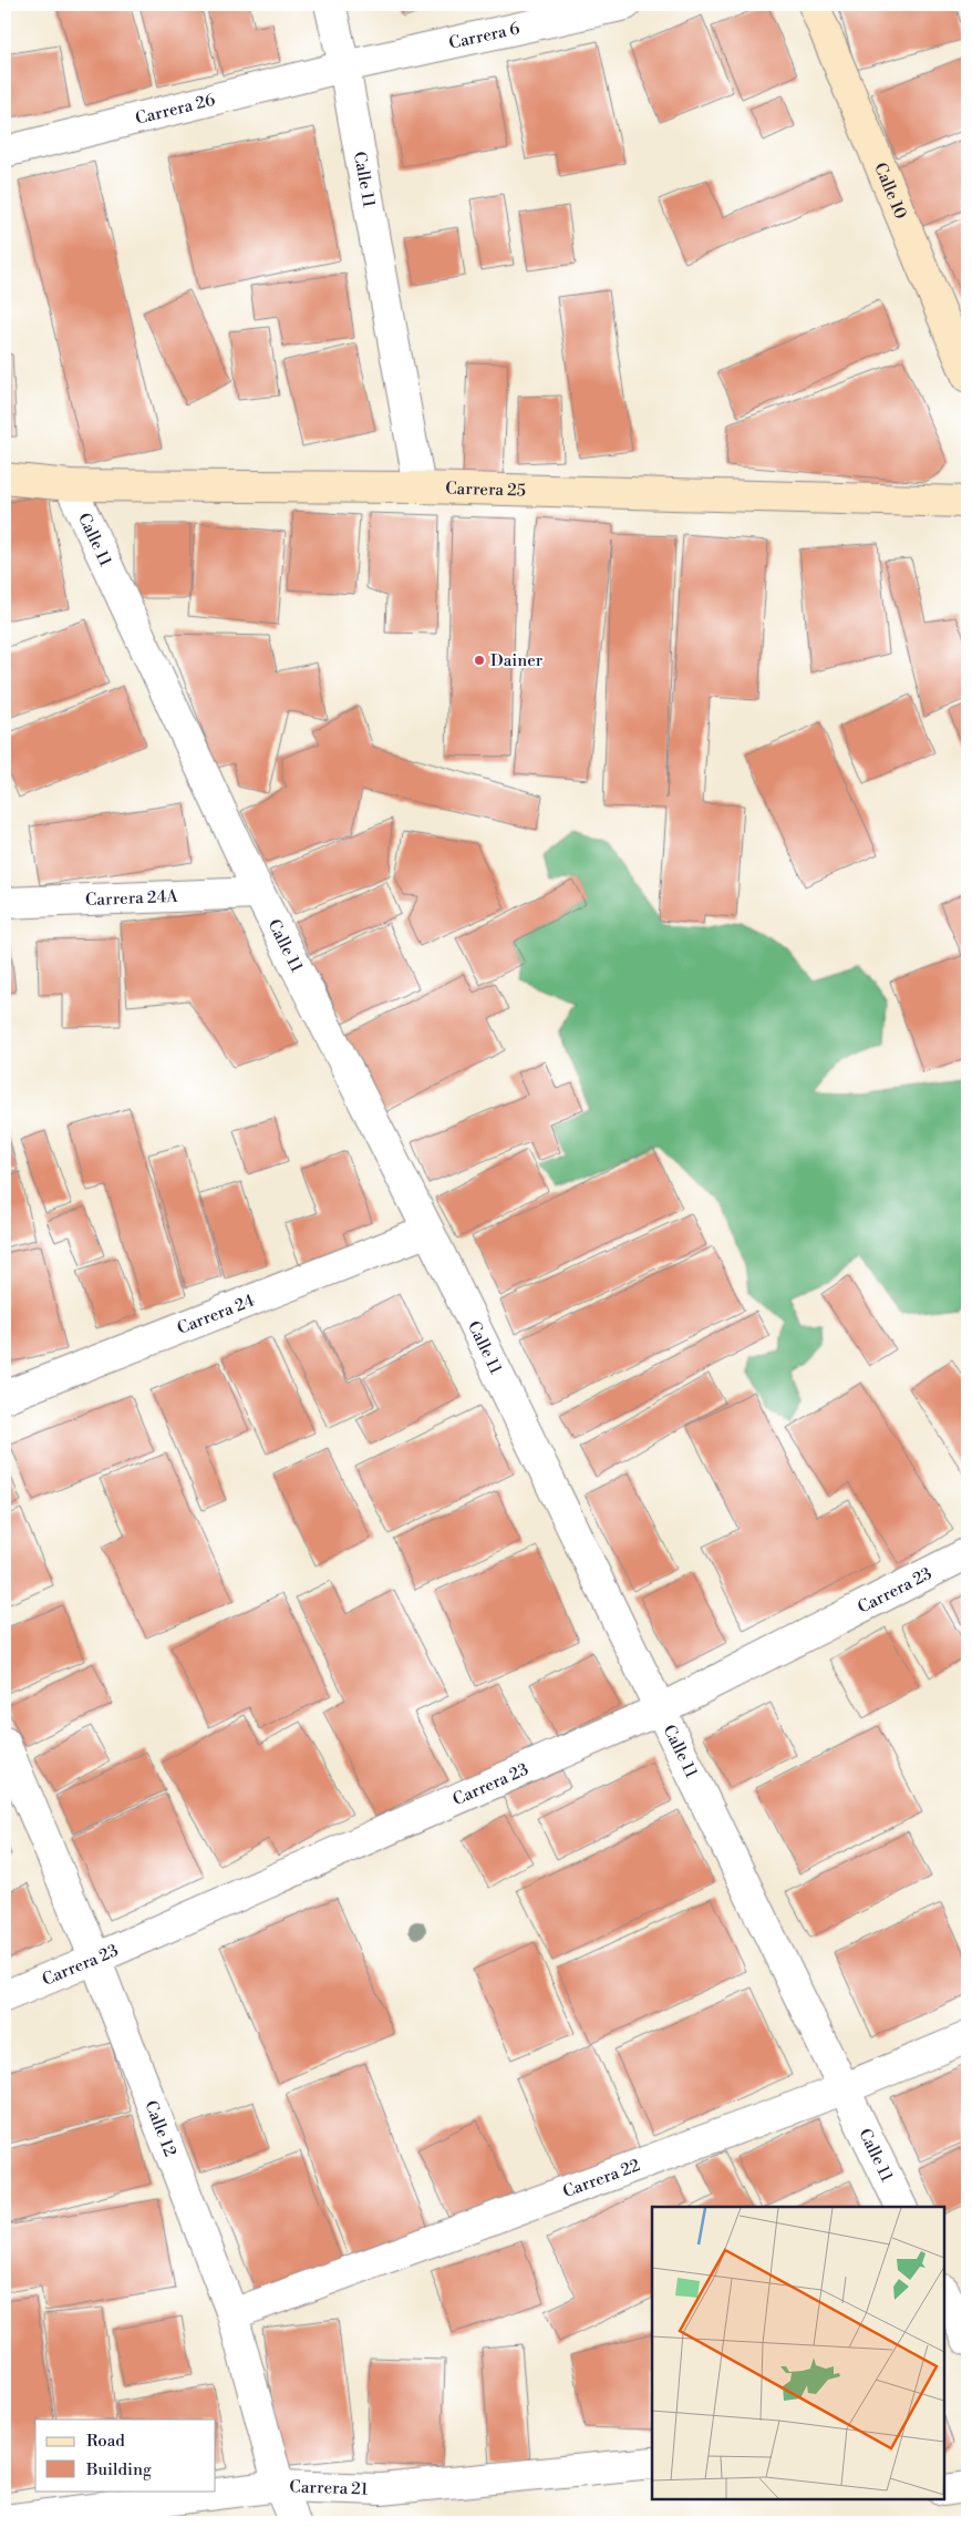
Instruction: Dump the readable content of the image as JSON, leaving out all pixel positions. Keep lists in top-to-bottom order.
{
  "streets": {
    "main road": ["Calle 10", "Carrera 25"],
    "street": [
      "Carrera 6",
      "Carrera 26",
      "Calle 11",
      "Carrera 24A",
      "Carrera 24",
      "Carrera 23",
      "Calle 12",
      "Carrera 22",
      "Carrera 21"
    ]
  },
  "crossings": [
    ["Carrera 6", "Carrera 26"],
    ["Carrera 6", "Calle 11"],
    ["Carrera 26", "Calle 11"],
    ["Calle 11", "Carrera 25"],
    ["Calle 11", "Carrera 24A"],
    ["Calle 11", "Carrera 24"],
    ["Calle 11", "Carrera 23"],
    ["Calle 11", "Carrera 22"],
    ["Carrera 23", "Calle 12"],
    ["Calle 12", "Carrera 22"],
    ["Calle 12", "Carrera 21"]
  ],
  "places": ["Dainer"],
  "legend": ["Road", "Building"]
}
